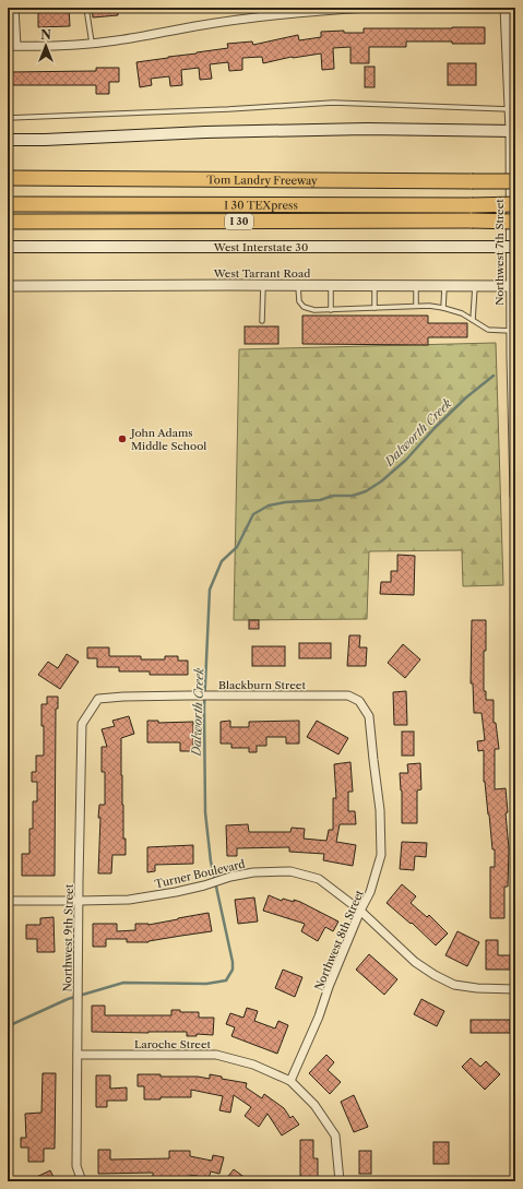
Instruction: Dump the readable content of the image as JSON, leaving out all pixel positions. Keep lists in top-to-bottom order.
{
  "streets": {
    "highway": ["Tom Landry Freeway", "I 30 TEXpress", "I 30"],
    "main road": ["West Interstate 30"],
    "street": [
      "Northwest 7th Street",
      "West Tarrant Road",
      "Blackburn Street",
      "Turner Boulevard",
      "Northwest 9th Street",
      "Northwest 8th Street",
      "Laroche Street"
    ]
  },
  "crossings": [
    ["Northwest 7th Street", "West Tarrant Road"],
    ["Blackburn Street", "Northwest 9th Street"],
    ["Blackburn Street", "Northwest 8th Street"],
    ["Turner Boulevard", "Northwest 9th Street"],
    ["Turner Boulevard", "Northwest 8th Street"],
    ["Northwest 9th Street", "Laroche Street"],
    ["Northwest 8th Street", "Laroche Street"]
  ],
  "water": ["Dalworth Creek"],
  "places": ["John Adams Middle School"],
  "north": "top"
}
